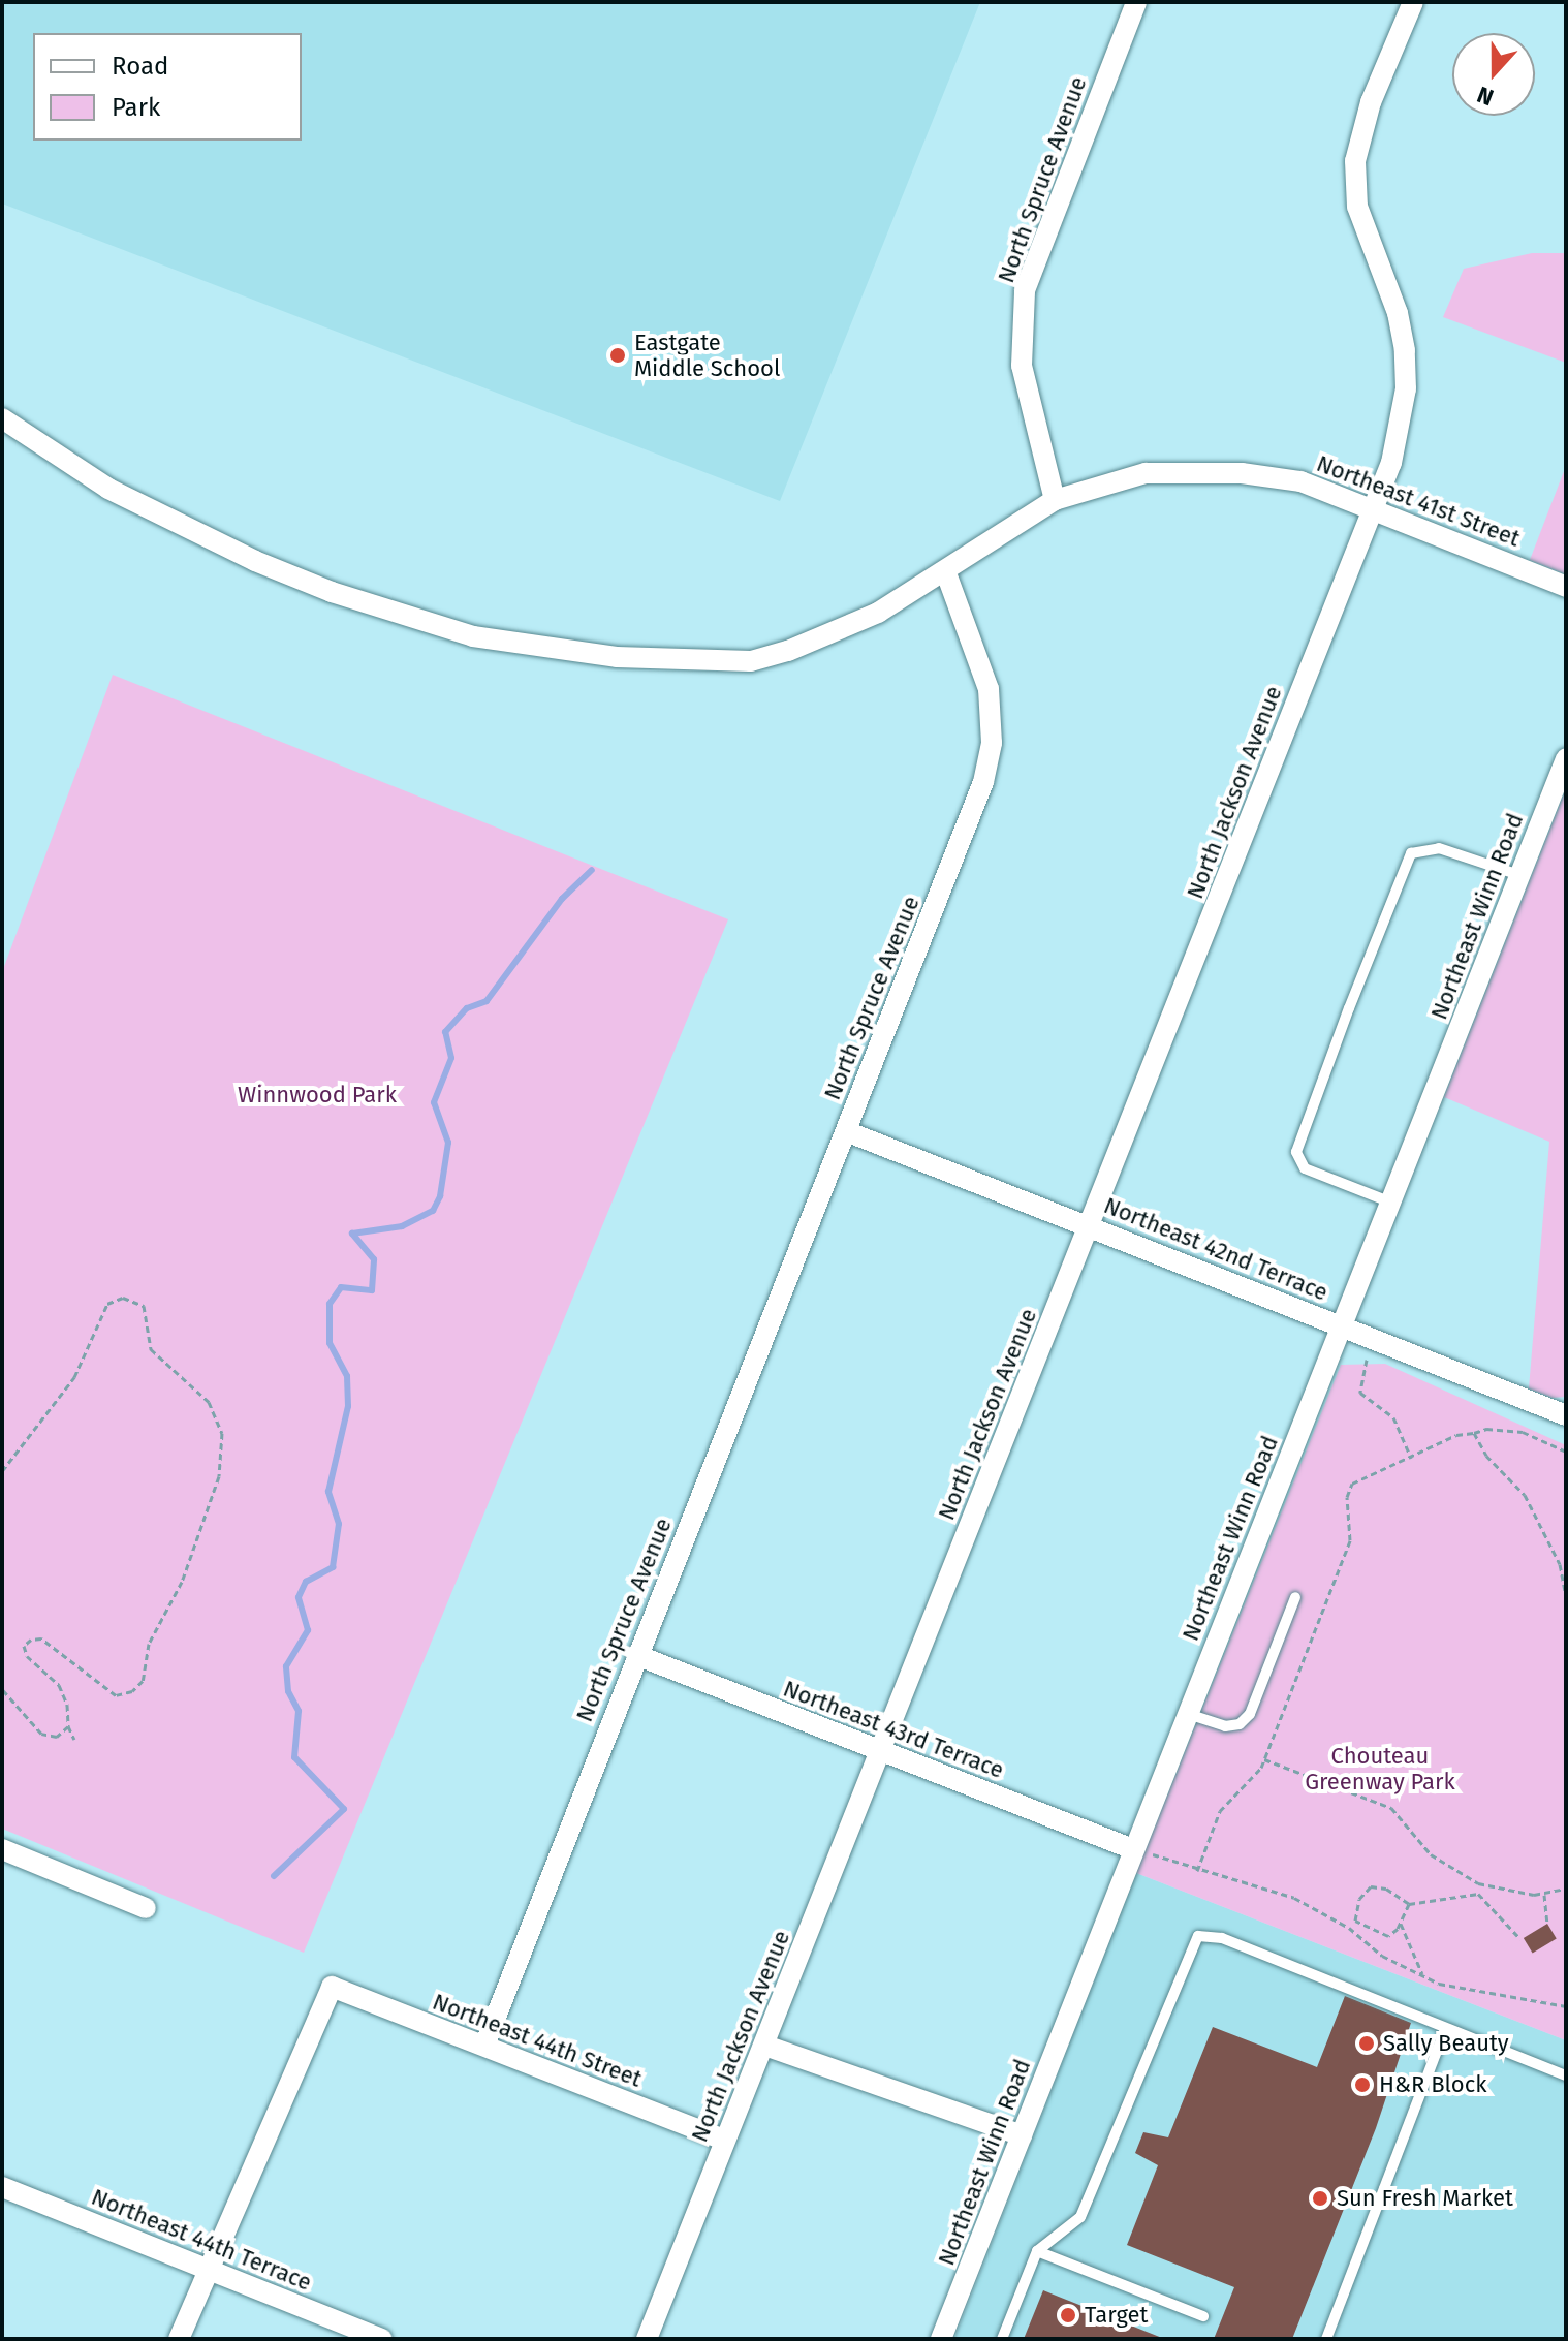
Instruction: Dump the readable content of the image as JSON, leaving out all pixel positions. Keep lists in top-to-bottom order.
{
  "streets": {
    "street": [
      "North Spruce Avenue",
      "Northeast 41st Street",
      "North Jackson Avenue",
      "Northeast Winn Road",
      "Northeast 42nd Terrace",
      "Northeast 43rd Terrace",
      "Northeast 44th Street",
      "Northeast 44th Terrace"
    ]
  },
  "crossings": [
    ["North Spruce Avenue", "Northeast 41st Street"],
    ["North Spruce Avenue", "Northeast 42nd Terrace"],
    ["North Spruce Avenue", "Northeast 43rd Terrace"],
    ["North Spruce Avenue", "Northeast 44th Street"],
    ["Northeast 41st Street", "North Jackson Avenue"],
    ["North Jackson Avenue", "Northeast 42nd Terrace"],
    ["North Jackson Avenue", "Northeast 43rd Terrace"],
    ["North Jackson Avenue", "Northeast 44th Street"],
    ["Northeast Winn Road", "Northeast 42nd Terrace"],
    ["Northeast Winn Road", "Northeast 43rd Terrace"],
    ["Northeast 44th Street", "Northeast 44th Terrace"]
  ],
  "parks": ["Winnwood Park", "Chouteau Greenway Park"],
  "places": [
    "Eastgate Middle School",
    "Sally Beauty",
    "H&R Block",
    "Sun Fresh Market",
    "Target"
  ],
  "legend": ["Road", "Park"],
  "north": "bottom"
}
